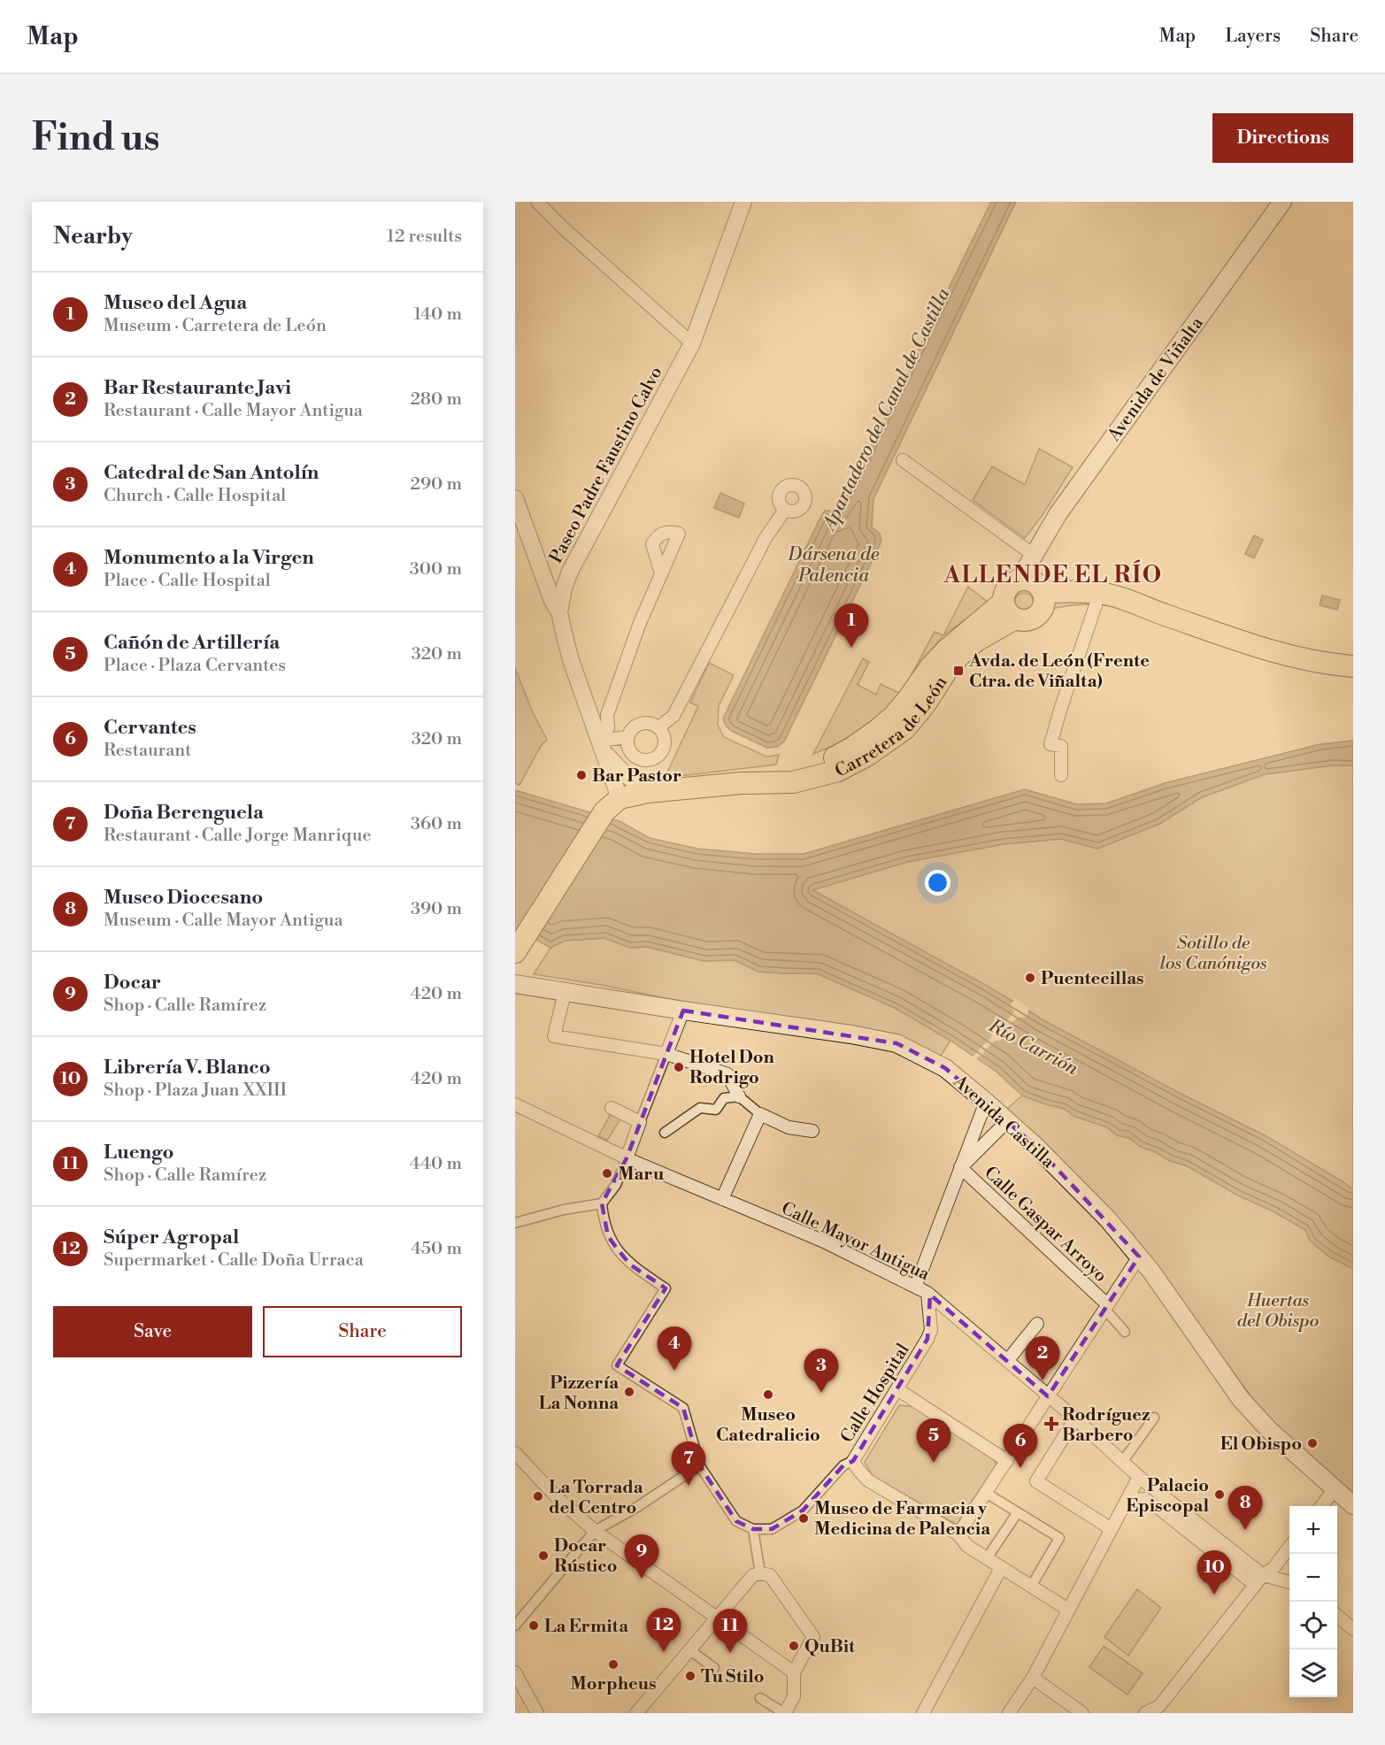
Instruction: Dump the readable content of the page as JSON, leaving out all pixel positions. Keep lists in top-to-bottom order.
{
  "streets": {
    "highway": ["Carretera de León"],
    "main road": ["Avenida de Viñalta", "Avenida Castilla"],
    "street": [
      "Paseo Padre Faustino Calvo",
      "Calle Gaspar Arroyo",
      "Calle Mayor Antigua",
      "Calle Hospital"
    ]
  },
  "crossings": [
    ["Paseo Padre Faustino Calvo", "Carretera de León"],
    ["Calle Mayor Antigua", "Calle Hospital"]
  ],
  "districts": ["ALLENDE EL RÍO"],
  "water": ["Apartadero del Canal de Castilla", "Dársena de Palencia", "Río Carrión"],
  "parks": ["Sotillo de los Canónigos", "Huertas del Obispo"],
  "places": {
    "transit": ["Avda. de León (Frente Ctra. de Viñalta)"],
    "other": [
      "Bar Pastor",
      "Puentecillas",
      "Hotel Don Rodrigo",
      "Maru",
      "Pizzería La Nonna",
      "Museo Catedralicio",
      "El Obispo",
      "Palacio Episcopal",
      "La Torrada del Centro",
      "Museo de Farmacia y Medicina de Palencia",
      "Docar Rústico",
      "La Ermita",
      "QuBit",
      "Morpheus",
      "Tu Stilo"
    ],
    "health": ["Rodríguez Barbero"]
  },
  "page": {
    "header": "Map",
    "nav": ["Map", "Layers", "Share"],
    "buttons": [
      "Directions",
      ["Save", "Share"]
    ],
    "title": "Find us",
    "heading": ["Nearby", "12 results"],
    "list": [
      {
        "mark": "1",
        "name": "Museo del Agua",
        "note": "Museum · Carretera de León",
        "value": "140 m"
      },
      {
        "mark": "2",
        "name": "Bar Restaurante Javi",
        "note": "Restaurant · Calle Mayor Antigua",
        "value": "280 m"
      },
      {
        "mark": "3",
        "name": "Catedral de San Antolín",
        "note": "Church · Calle Hospital",
        "value": "290 m"
      },
      {
        "mark": "4",
        "name": "Monumento a la Virgen",
        "note": "Place · Calle Hospital",
        "value": "300 m"
      },
      {
        "mark": "5",
        "name": "Cañón de Artillería",
        "note": "Place · Plaza Cervantes",
        "value": "320 m"
      },
      {
        "mark": "6",
        "name": "Cervantes",
        "note": "Restaurant",
        "value": "320 m"
      },
      {
        "mark": "7",
        "name": "Doña Berenguela",
        "note": "Restaurant · Calle Jorge Manrique",
        "value": "360 m"
      },
      {
        "mark": "8",
        "name": "Museo Diocesano",
        "note": "Museum · Calle Mayor Antigua",
        "value": "390 m"
      },
      {
        "mark": "9",
        "name": "Docar",
        "note": "Shop · Calle Ramírez",
        "value": "420 m"
      },
      {
        "mark": "10",
        "name": "Librería V. Blanco",
        "note": "Shop · Plaza Juan XXIII",
        "value": "420 m"
      },
      {
        "mark": "11",
        "name": "Luengo",
        "note": "Shop · Calle Ramírez",
        "value": "440 m"
      },
      {
        "mark": "12",
        "name": "Súper Agropal",
        "note": "Supermarket · Calle Doña Urraca",
        "value": "450 m"
      }
    ],
    "pins": [
      "1",
      "4",
      "2",
      "3",
      "5",
      "6",
      "7",
      "8",
      "9",
      "10",
      "12",
      "11"
    ],
    "map_buttons": ["+", "−"]
  }
}
